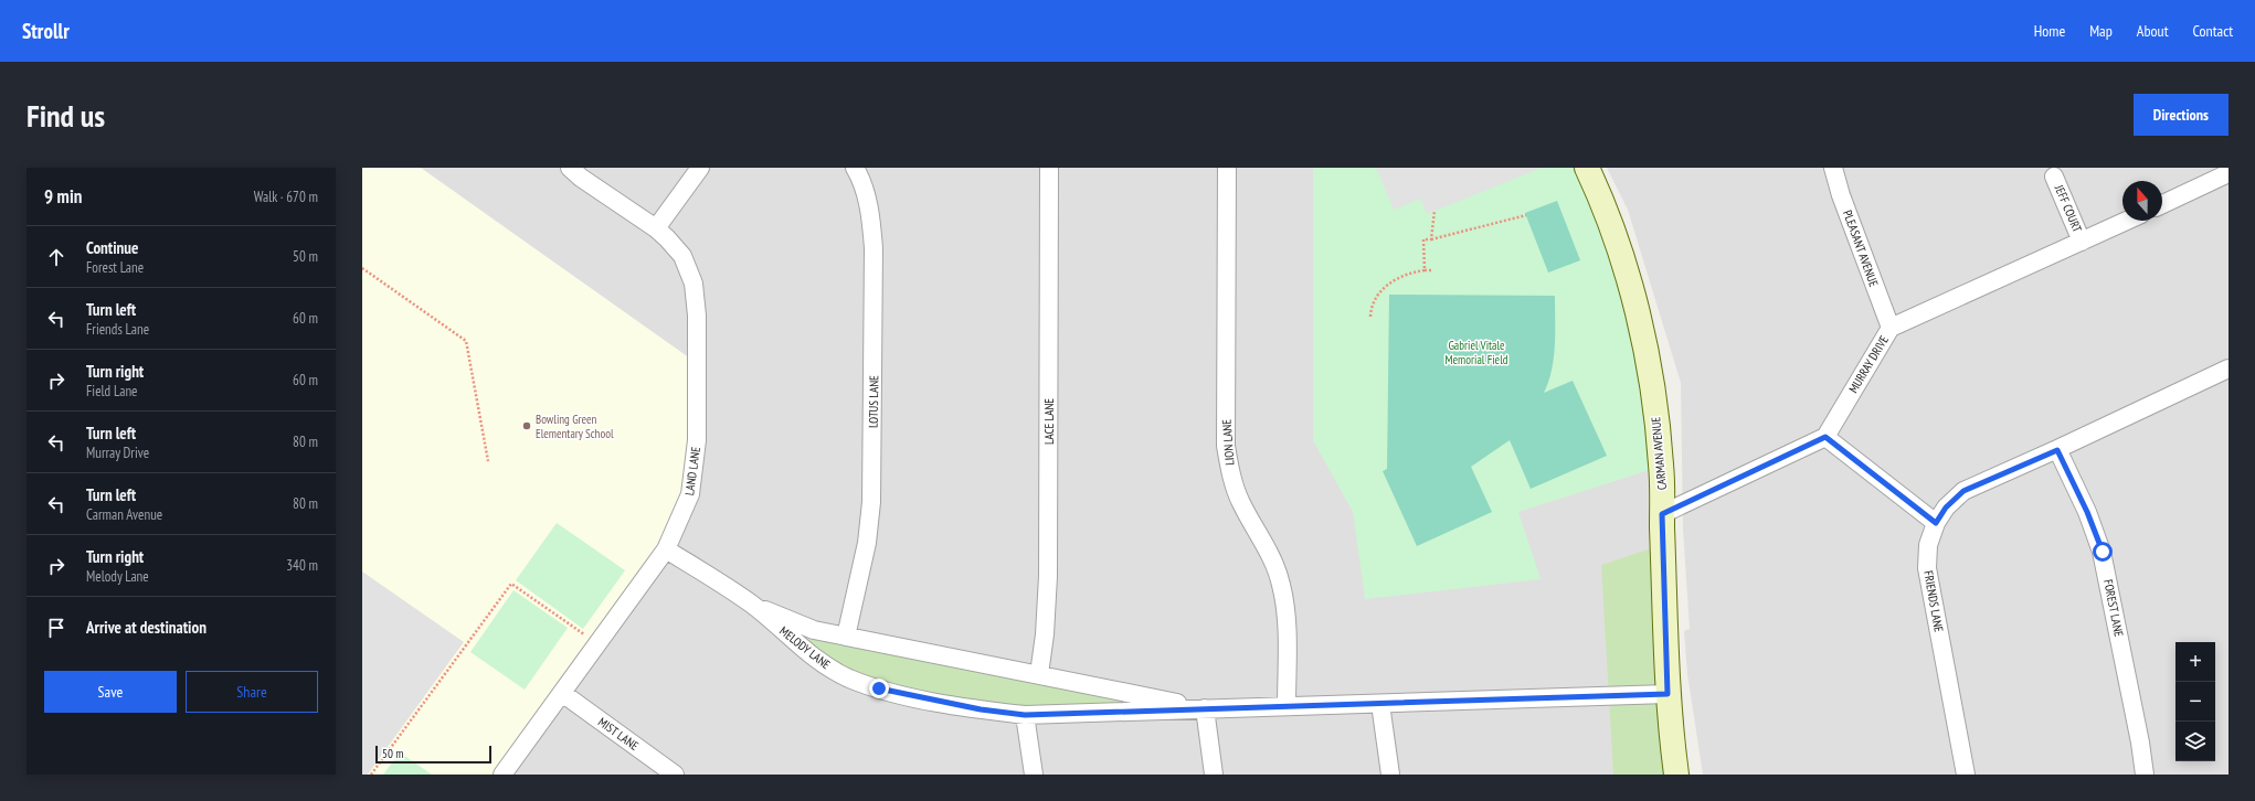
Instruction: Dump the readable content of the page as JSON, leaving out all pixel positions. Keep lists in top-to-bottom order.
{
  "streets": {
    "main road": ["CARMAN AVENUE"],
    "street": [
      "JEFF COURT",
      "PLEASANT AVENUE",
      "MURRAY DRIVE",
      "LOTUS LANE",
      "LACE LANE",
      "LION LANE",
      "LAND LANE",
      "FRIENDS LANE",
      "FOREST LANE",
      "MELODY LANE",
      "MIST LANE"
    ]
  },
  "crossings": [
    ["JEFF COURT", "MURRAY DRIVE"],
    ["PLEASANT AVENUE", "MURRAY DRIVE"],
    ["LOTUS LANE", "MELODY LANE"],
    ["LACE LANE", "MELODY LANE"],
    ["LION LANE", "MELODY LANE"],
    ["CARMAN AVENUE", "MELODY LANE"],
    ["LAND LANE", "MELODY LANE"],
    ["LAND LANE", "MIST LANE"],
    ["FRIENDS LANE", "FOREST LANE"]
  ],
  "parks": ["Gabriel Vitale Memorial Field"],
  "places": ["Bowling Green Elementary School"],
  "scale_bar": "50 m",
  "north": "top",
  "page": {
    "header": "Strollr",
    "nav": [
      "Home",
      "Map",
      "About",
      "Contact"
    ],
    "buttons": [
      "Directions",
      ["Save", "Share"]
    ],
    "title": "Find us",
    "heading": ["9 min", "Walk · 670 m"],
    "list": [
      ["Continue", "Forest Lane", "50 m"],
      ["Turn left", "Friends Lane", "60 m"],
      ["Turn right", "Field Lane", "60 m"],
      ["Turn left", "Murray Drive", "80 m"],
      ["Turn left", "Carman Avenue", "80 m"],
      ["Turn right", "Melody Lane", "340 m"],
      "Arrive at destination"
    ],
    "map_buttons": ["+", "−"],
    "scale": "50 m"
  }
}
